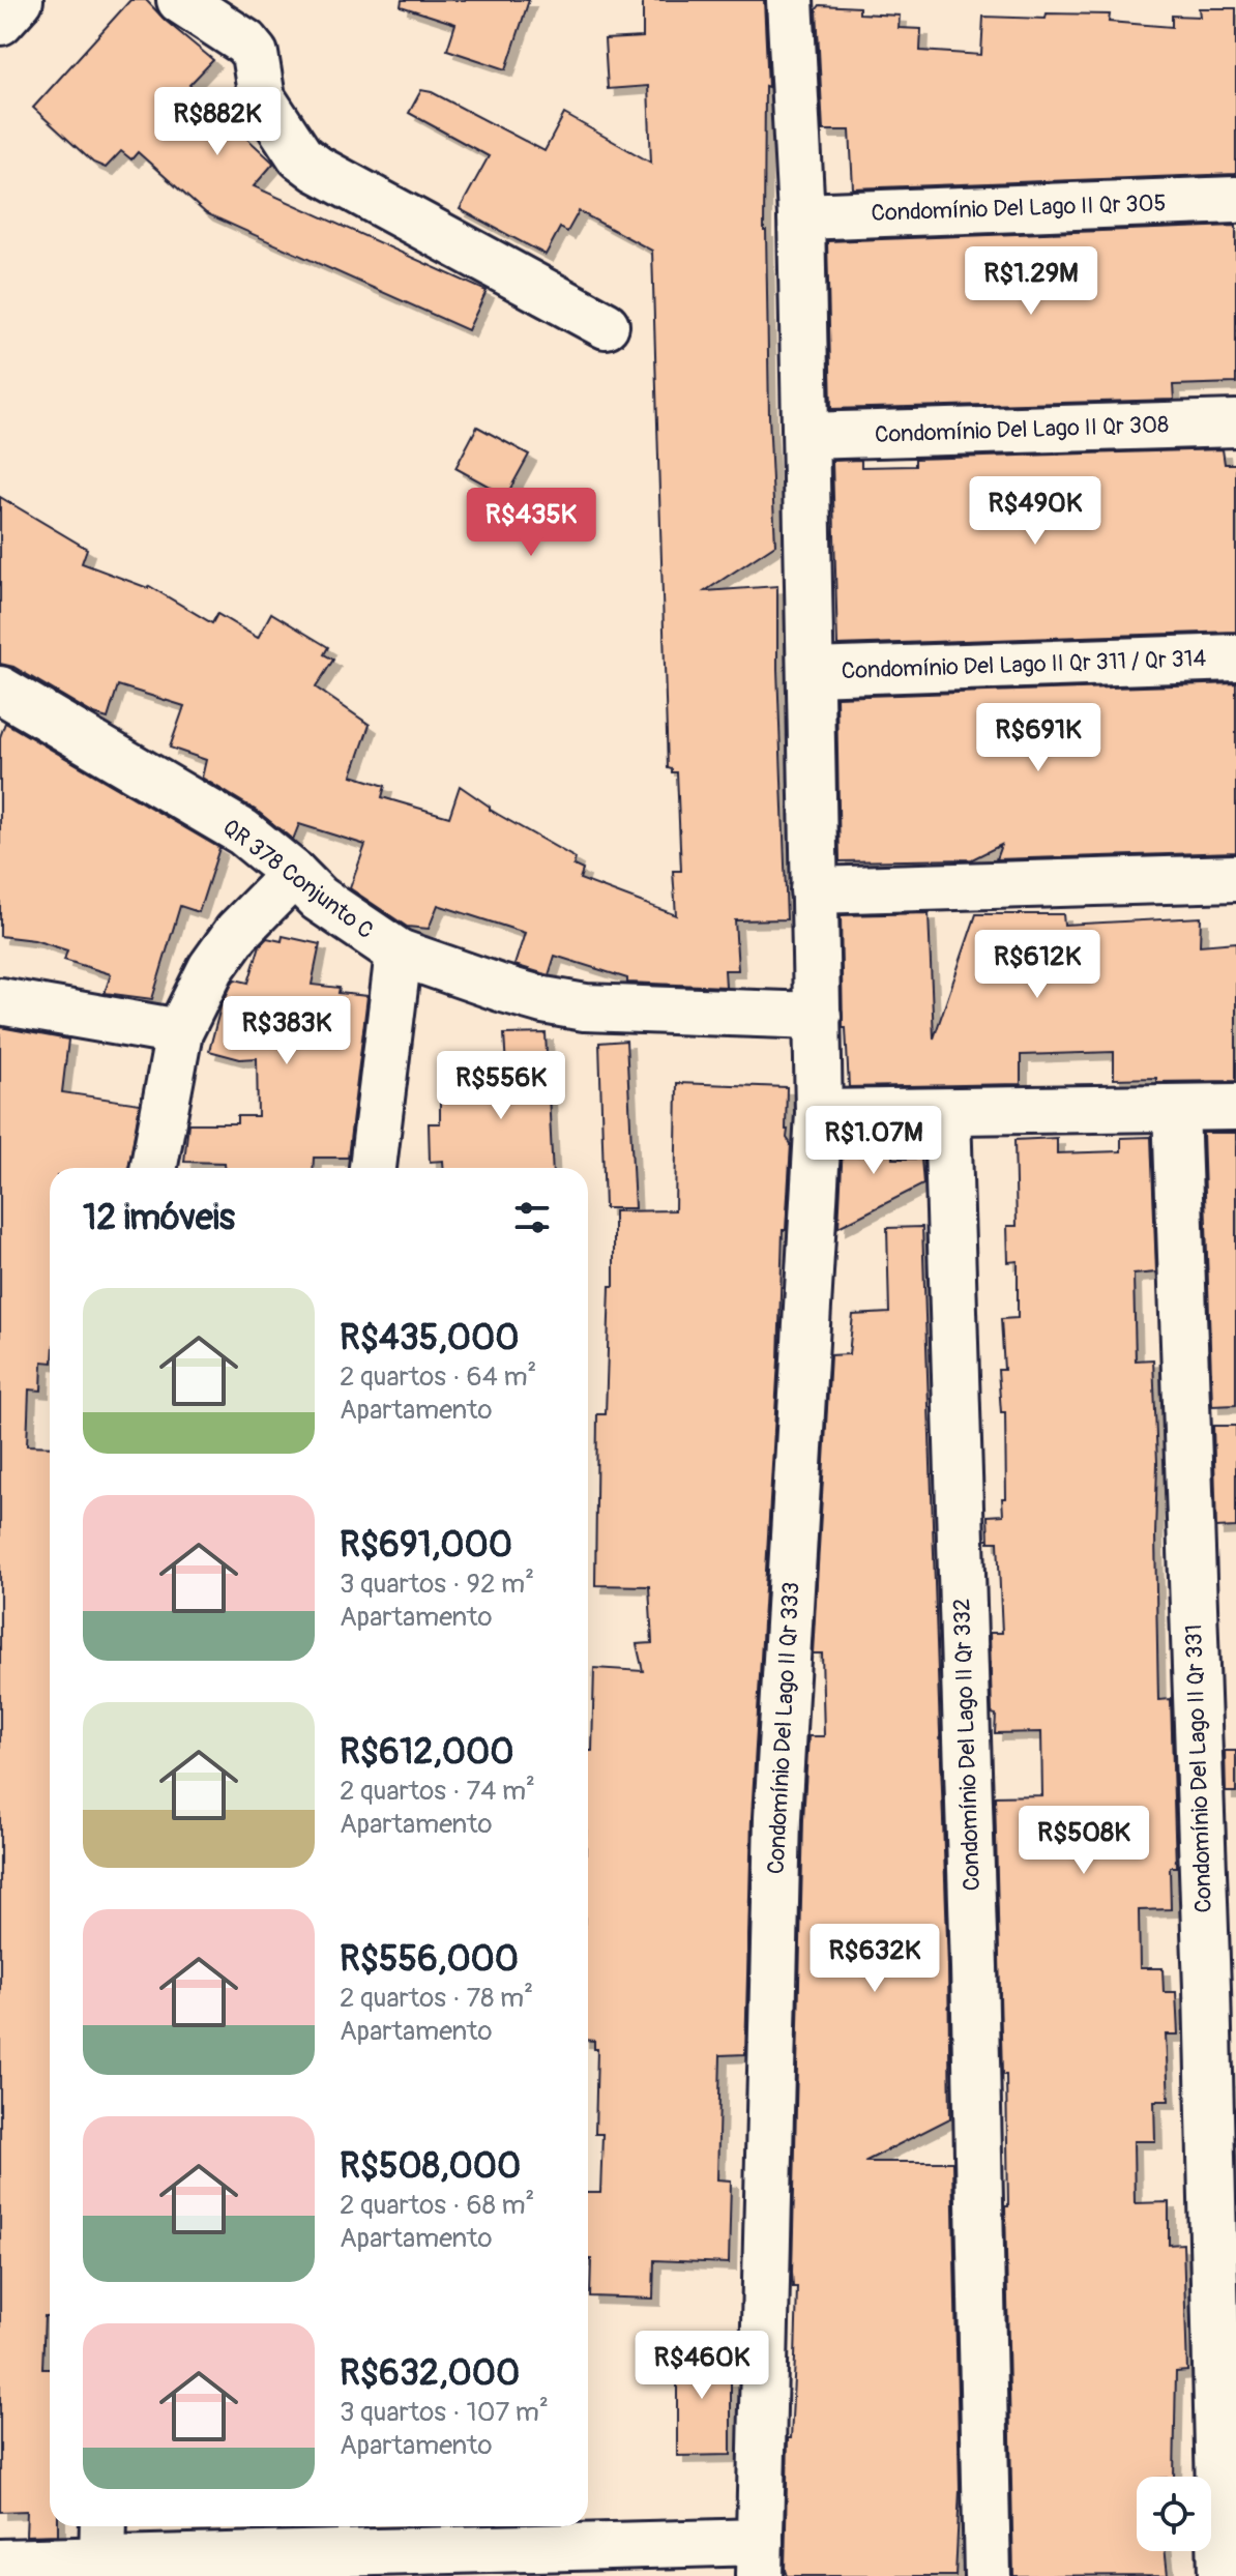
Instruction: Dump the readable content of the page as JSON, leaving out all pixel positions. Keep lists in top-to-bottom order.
{
  "streets": {
    "street": [
      "Condomínio Del Lago II Qr 305",
      "Condomínio Del Lago II Qr 308",
      "Condomínio Del Lago II Qr 311 / Qr 314",
      "QR 378 Conjunto C",
      "Condomínio Del Lago II Qr 333",
      "Condomínio Del Lago II Qr 332",
      "Condomínio Del Lago II Qr 331"
    ]
  },
  "crossings": [
    ["Condomínio Del Lago II Qr 305", "Condomínio Del Lago II Qr 333"],
    ["Condomínio Del Lago II Qr 308", "Condomínio Del Lago II Qr 333"],
    ["Condomínio Del Lago II Qr 311 / Qr 314", "Condomínio Del Lago II Qr 333"],
    ["QR 378 Conjunto C", "Condomínio Del Lago II Qr 333"]
  ],
  "page": {
    "price": [
      "R$882K",
      "R$1.29M",
      "R$490K",
      "R$435K",
      "R$691K",
      "R$612K",
      "R$383K",
      "R$556K",
      "R$1.07M",
      "R$508K",
      "R$632K",
      "R$460K"
    ],
    "heading": "12 imóveis",
    "list": [
      {
        "name": "R$435,000",
        "note": "2 quartos · 64 m² · Apartamento"
      },
      {
        "name": "R$691,000",
        "note": "3 quartos · 92 m² · Apartamento"
      },
      {
        "name": "R$612,000",
        "note": "2 quartos · 74 m² · Apartamento"
      },
      {
        "name": "R$556,000",
        "note": "2 quartos · 78 m² · Apartamento"
      },
      {
        "name": "R$508,000",
        "note": "2 quartos · 68 m² · Apartamento"
      },
      {
        "name": "R$632,000",
        "note": "3 quartos · 107 m² · Apartamento"
      }
    ]
  }
}
